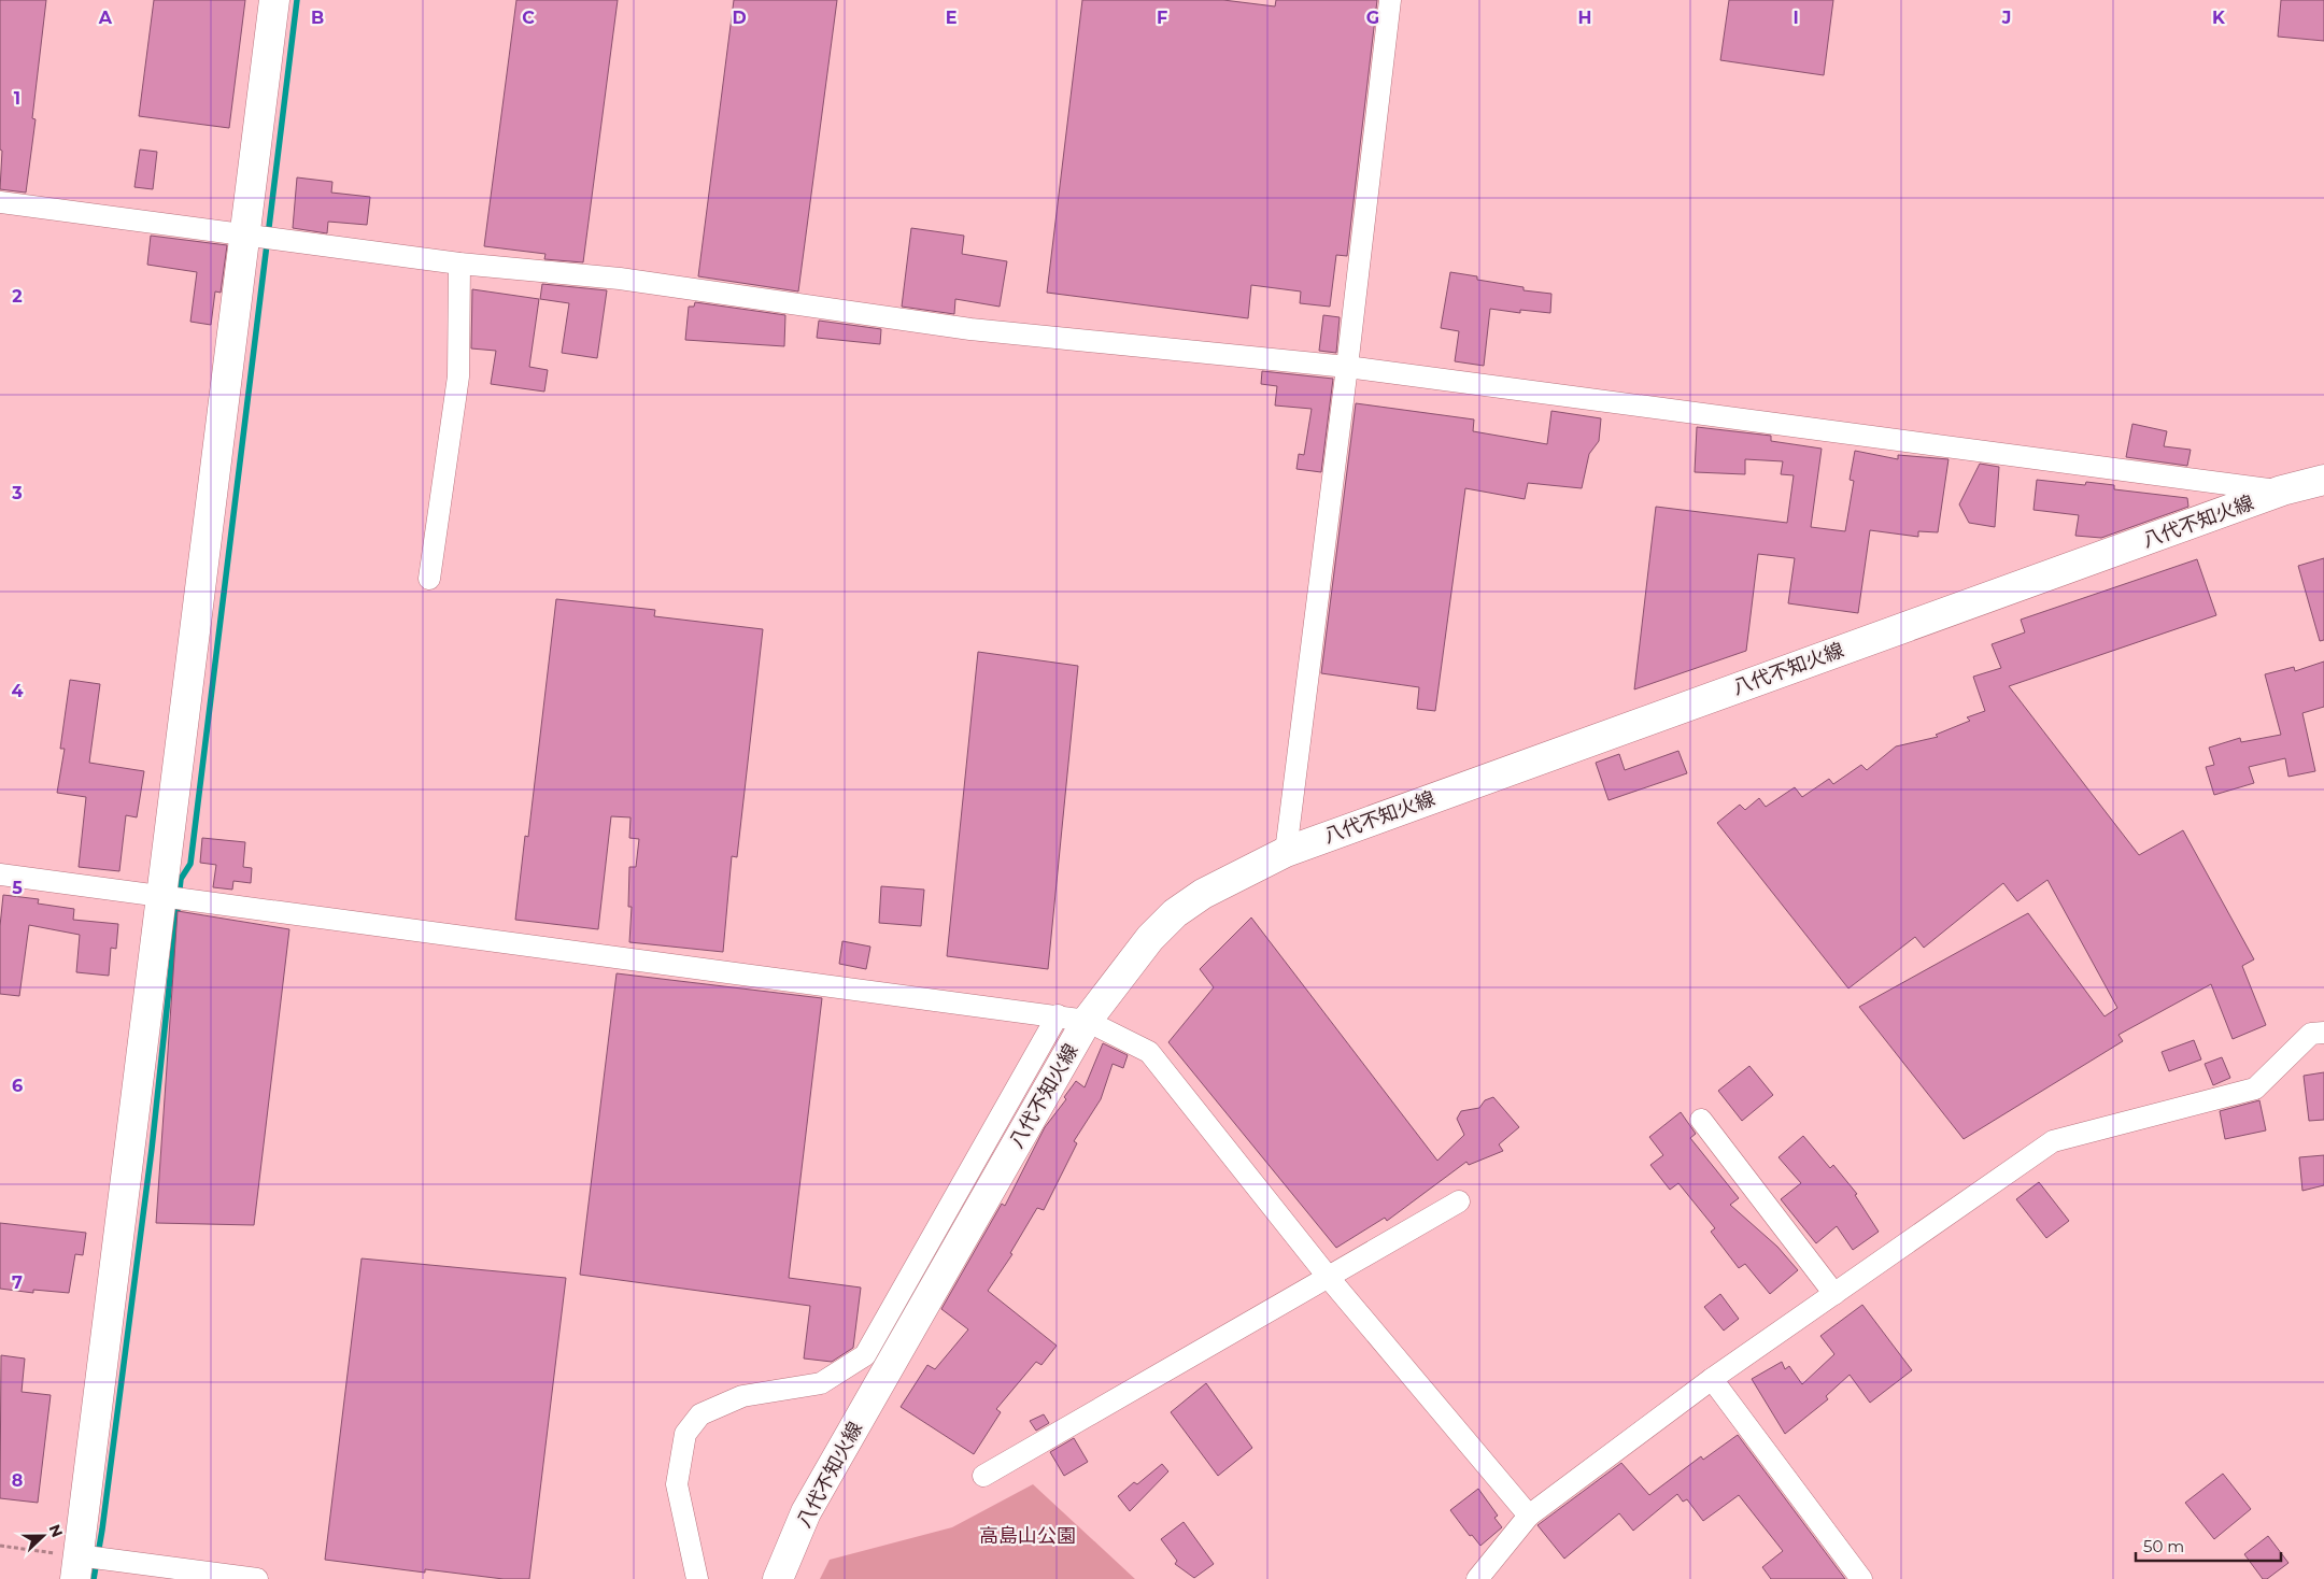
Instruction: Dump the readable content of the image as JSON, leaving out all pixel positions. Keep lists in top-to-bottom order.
{
  "streets": {
    "main road": ["八代不知火線"]
  },
  "parks": ["高島山公園"],
  "scale_bar": "50 m",
  "north": "right",
  "grid": {
    "columns": [
      "A",
      "B",
      "C",
      "D",
      "E",
      "F",
      "G",
      "H",
      "I",
      "J",
      "K"
    ],
    "rows": [
      "1",
      "2",
      "3",
      "4",
      "5",
      "6",
      "7",
      "8"
    ]
  }
}
